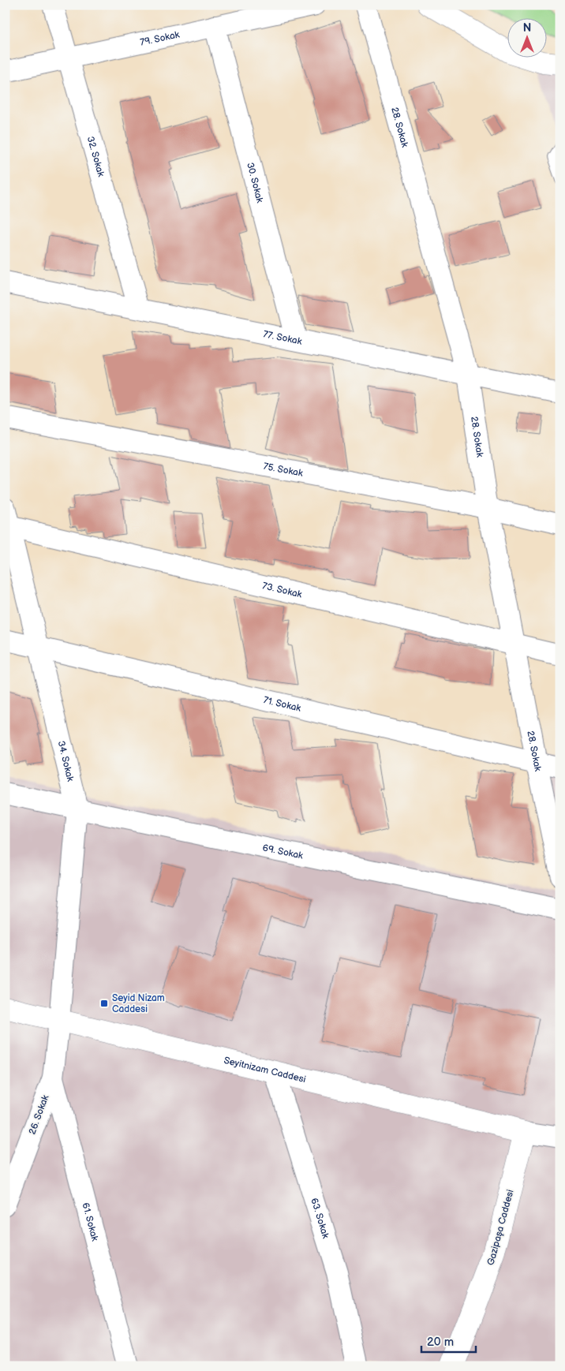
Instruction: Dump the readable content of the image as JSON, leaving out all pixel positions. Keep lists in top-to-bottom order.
{
  "streets": {
    "street": [
      "79. Sokak",
      "28. Sokak",
      "32. Sokak",
      "30. Sokak",
      "77. Sokak",
      "75. Sokak",
      "73. Sokak",
      "71. Sokak",
      "34. Sokak",
      "69. Sokak",
      "Seyitnizam Caddesi",
      "26. Sokak",
      "63. Sokak",
      "61. Sokak",
      "Gazipaşa Caddesi"
    ]
  },
  "crossings": [
    ["79. Sokak", "32. Sokak"],
    ["79. Sokak", "30. Sokak"],
    ["28. Sokak", "77. Sokak"],
    ["28. Sokak", "75. Sokak"],
    ["28. Sokak", "73. Sokak"],
    ["28. Sokak", "71. Sokak"],
    ["32. Sokak", "77. Sokak"],
    ["30. Sokak", "77. Sokak"],
    ["73. Sokak", "34. Sokak"],
    ["71. Sokak", "34. Sokak"],
    ["34. Sokak", "69. Sokak"],
    ["34. Sokak", "Seyitnizam Caddesi"],
    ["34. Sokak", "26. Sokak"],
    ["Seyitnizam Caddesi", "26. Sokak"],
    ["Seyitnizam Caddesi", "63. Sokak"],
    ["Seyitnizam Caddesi", "Gazipaşa Caddesi"],
    ["26. Sokak", "61. Sokak"]
  ],
  "places": {
    "transit": ["Seyid Nizam Caddesi"]
  },
  "scale_bar": "20 m",
  "north": "top"
}
